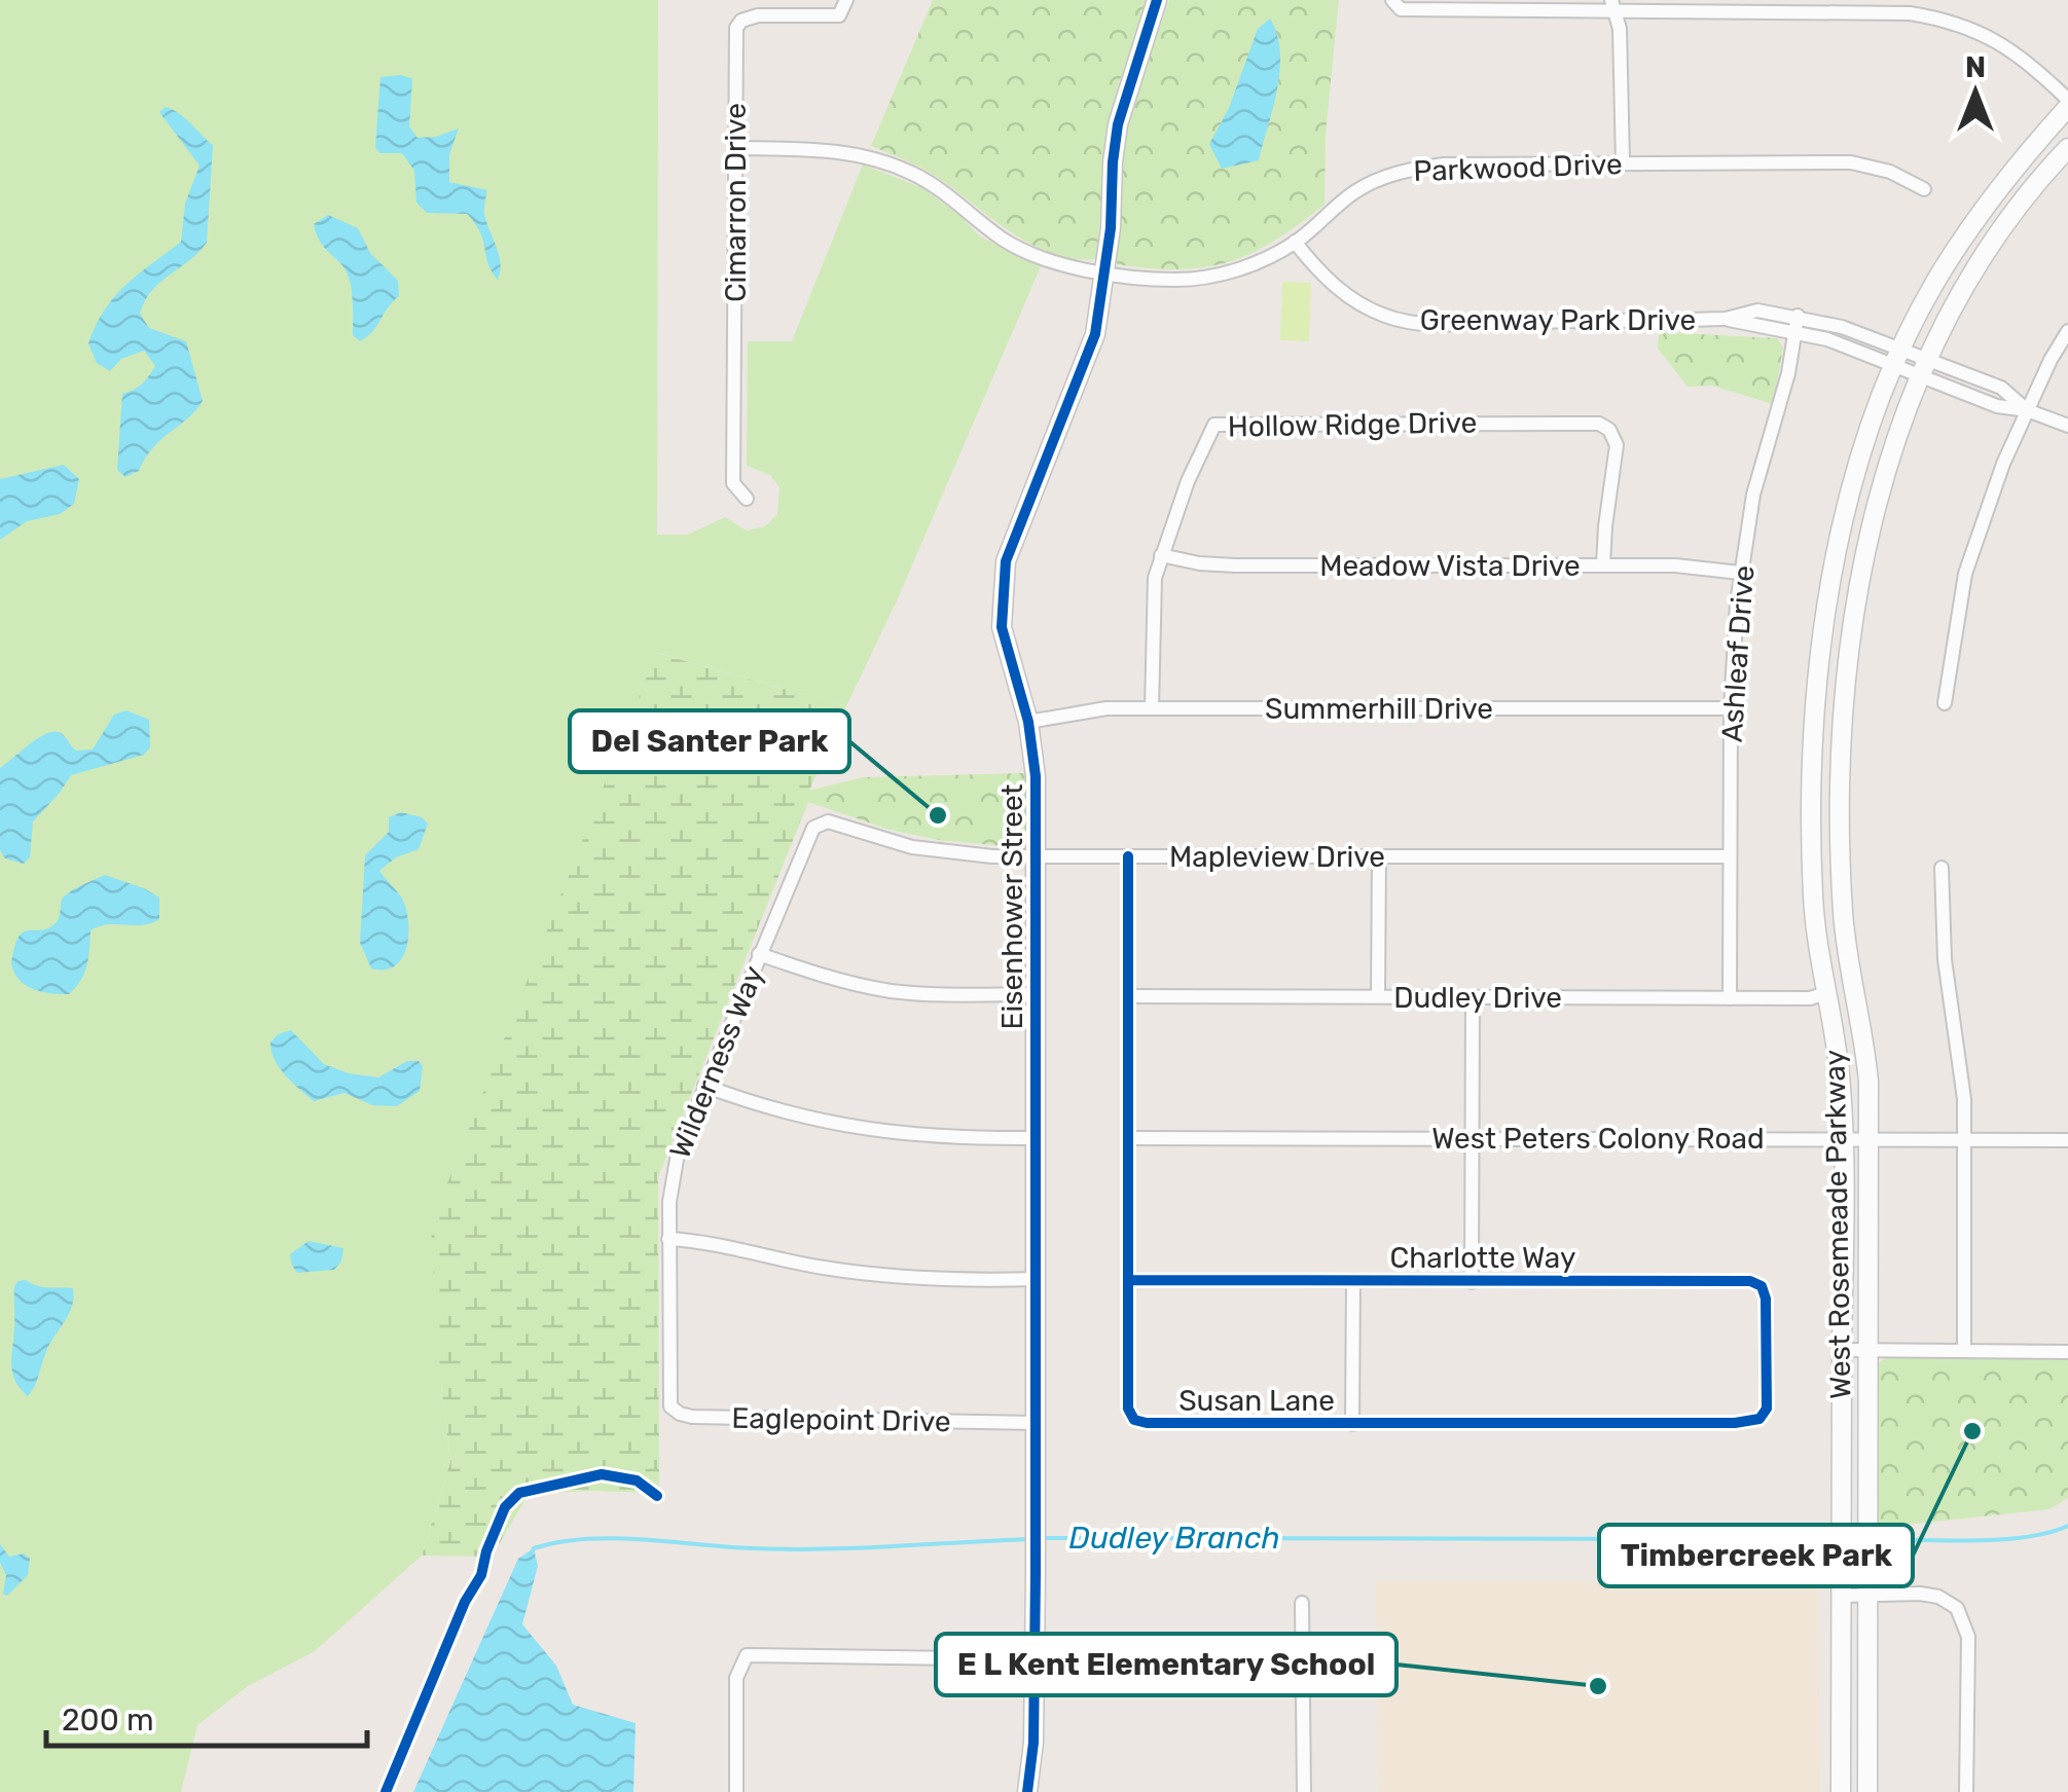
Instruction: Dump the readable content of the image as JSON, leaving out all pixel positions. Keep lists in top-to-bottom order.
{
  "streets": {
    "main road": ["Eisenhower Street", "West Rosemeade Parkway"],
    "street": [
      "Parkwood Drive",
      "Cimarron Drive",
      "Greenway Park Drive",
      "Hollow Ridge Drive",
      "Meadow Vista Drive",
      "Ashleaf Drive",
      "Summerhill Drive",
      "Mapleview Drive",
      "Dudley Drive",
      "Wilderness Way",
      "West Peters Colony Road",
      "Charlotte Way",
      "Susan Lane",
      "Eaglepoint Drive"
    ]
  },
  "crossings": [
    ["Parkwood Drive", "Cimarron Drive"],
    ["Parkwood Drive", "Greenway Park Drive"],
    ["Parkwood Drive", "Eisenhower Street"],
    ["Greenway Park Drive", "Ashleaf Drive"],
    ["Greenway Park Drive", "West Rosemeade Parkway"],
    ["Hollow Ridge Drive", "Meadow Vista Drive"],
    ["Hollow Ridge Drive", "Summerhill Drive"],
    ["Meadow Vista Drive", "Ashleaf Drive"],
    ["Ashleaf Drive", "Summerhill Drive"],
    ["Ashleaf Drive", "Mapleview Drive"],
    ["Ashleaf Drive", "Dudley Drive"],
    ["Summerhill Drive", "Eisenhower Street"],
    ["Mapleview Drive", "Eisenhower Street"],
    ["Mapleview Drive", "Wilderness Way"],
    ["Mapleview Drive", "Susan Lane"],
    ["Eisenhower Street", "Eaglepoint Drive"],
    ["Dudley Drive", "West Rosemeade Parkway"],
    ["Dudley Drive", "Susan Lane"],
    ["Wilderness Way", "Eaglepoint Drive"],
    ["West Peters Colony Road", "West Rosemeade Parkway"],
    ["West Peters Colony Road", "Susan Lane"],
    ["Charlotte Way", "Susan Lane"]
  ],
  "water": ["Dudley Branch"],
  "places": ["Del Santer Park", "Timbercreek Park", "E L Kent Elementary School"],
  "scale_bar": "200 m",
  "north": "top"
}
